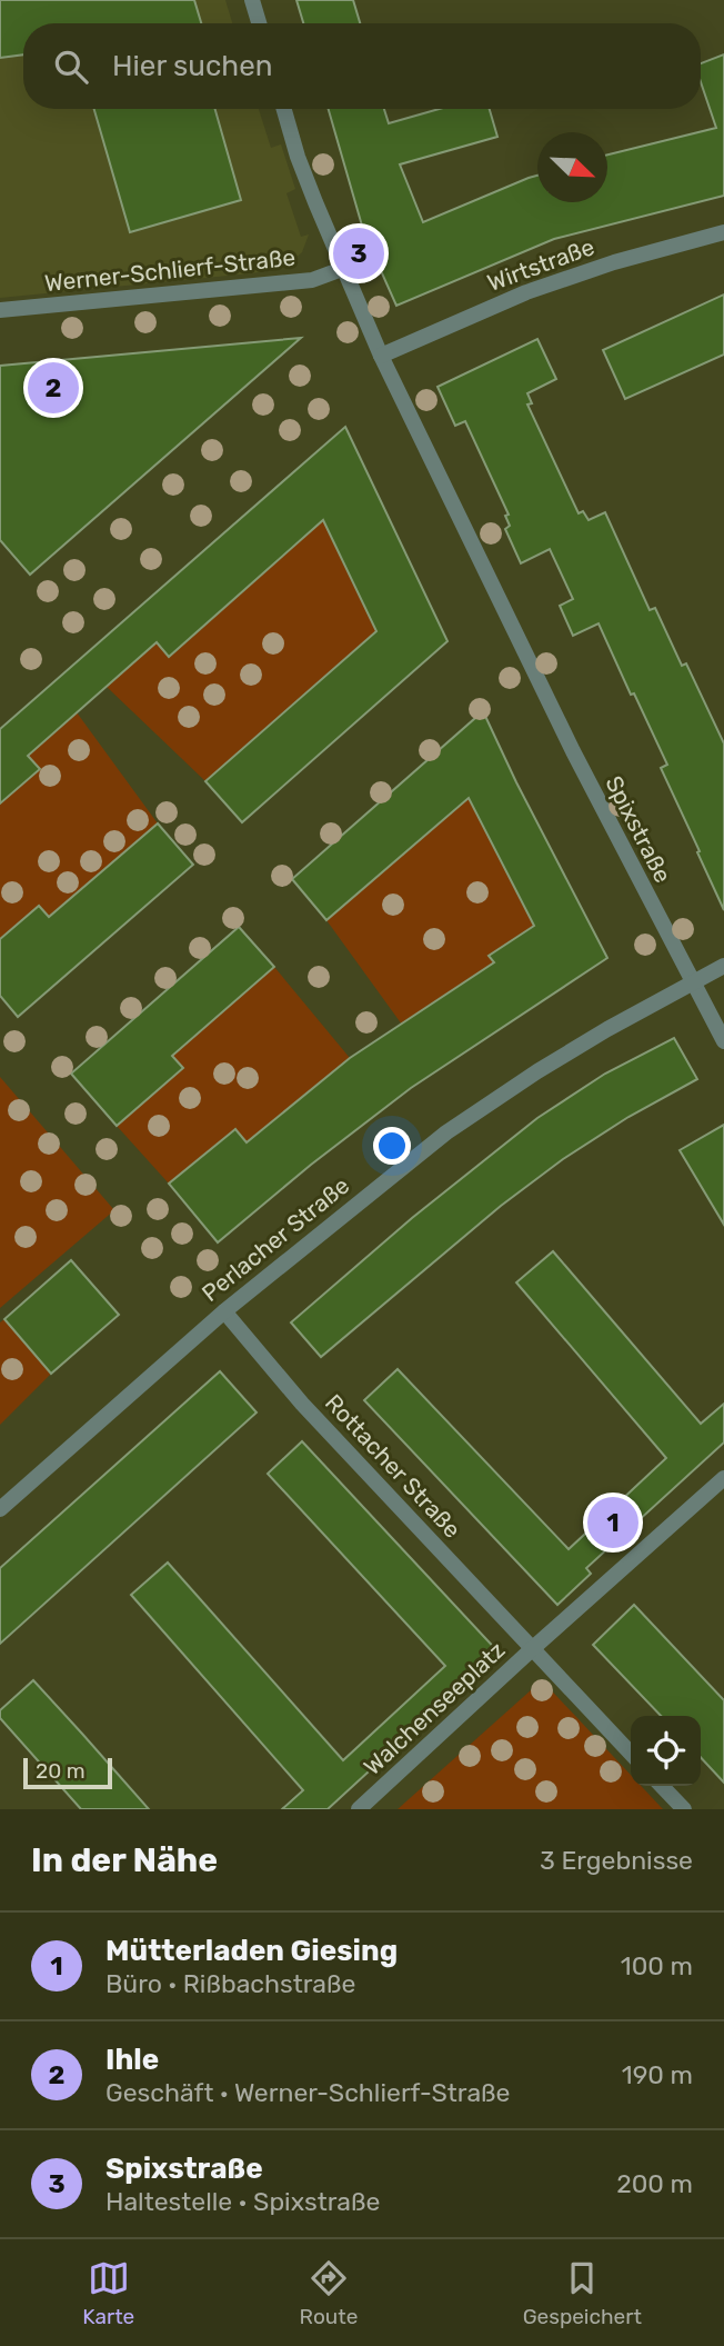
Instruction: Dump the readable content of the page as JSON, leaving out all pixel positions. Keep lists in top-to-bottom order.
{
  "streets": {
    "street": [
      "Wirtstraße",
      "Werner-Schlierf-Straße",
      "Spixstraße",
      "Perlacher Straße",
      "Rottacher Straße",
      "Walchenseeplatz"
    ]
  },
  "crossings": [
    ["Wirtstraße", "Spixstraße"],
    ["Werner-Schlierf-Straße", "Spixstraße"],
    ["Spixstraße", "Perlacher Straße"],
    ["Perlacher Straße", "Rottacher Straße"],
    ["Rottacher Straße", "Walchenseeplatz"]
  ],
  "scale_bar": "20 m",
  "north": "bottom right",
  "page": {
    "search": "Hier suchen",
    "pins": ["3", "2", "1"],
    "scale": "20 m",
    "heading": ["In der Nähe", "3 Ergebnisse"],
    "list": [
      {
        "mark": "1",
        "name": "Mütterladen Giesing",
        "note": "Büro · Rißbachstraße",
        "value": "100 m"
      },
      {
        "mark": "2",
        "name": "Ihle",
        "note": "Geschäft · Werner-Schlierf-Straße",
        "value": "190 m"
      },
      {
        "mark": "3",
        "name": "Spixstraße",
        "note": "Haltestelle · Spixstraße",
        "value": "200 m"
      }
    ],
    "nav": ["Karte", "Route", "Gespeichert"]
  }
}
